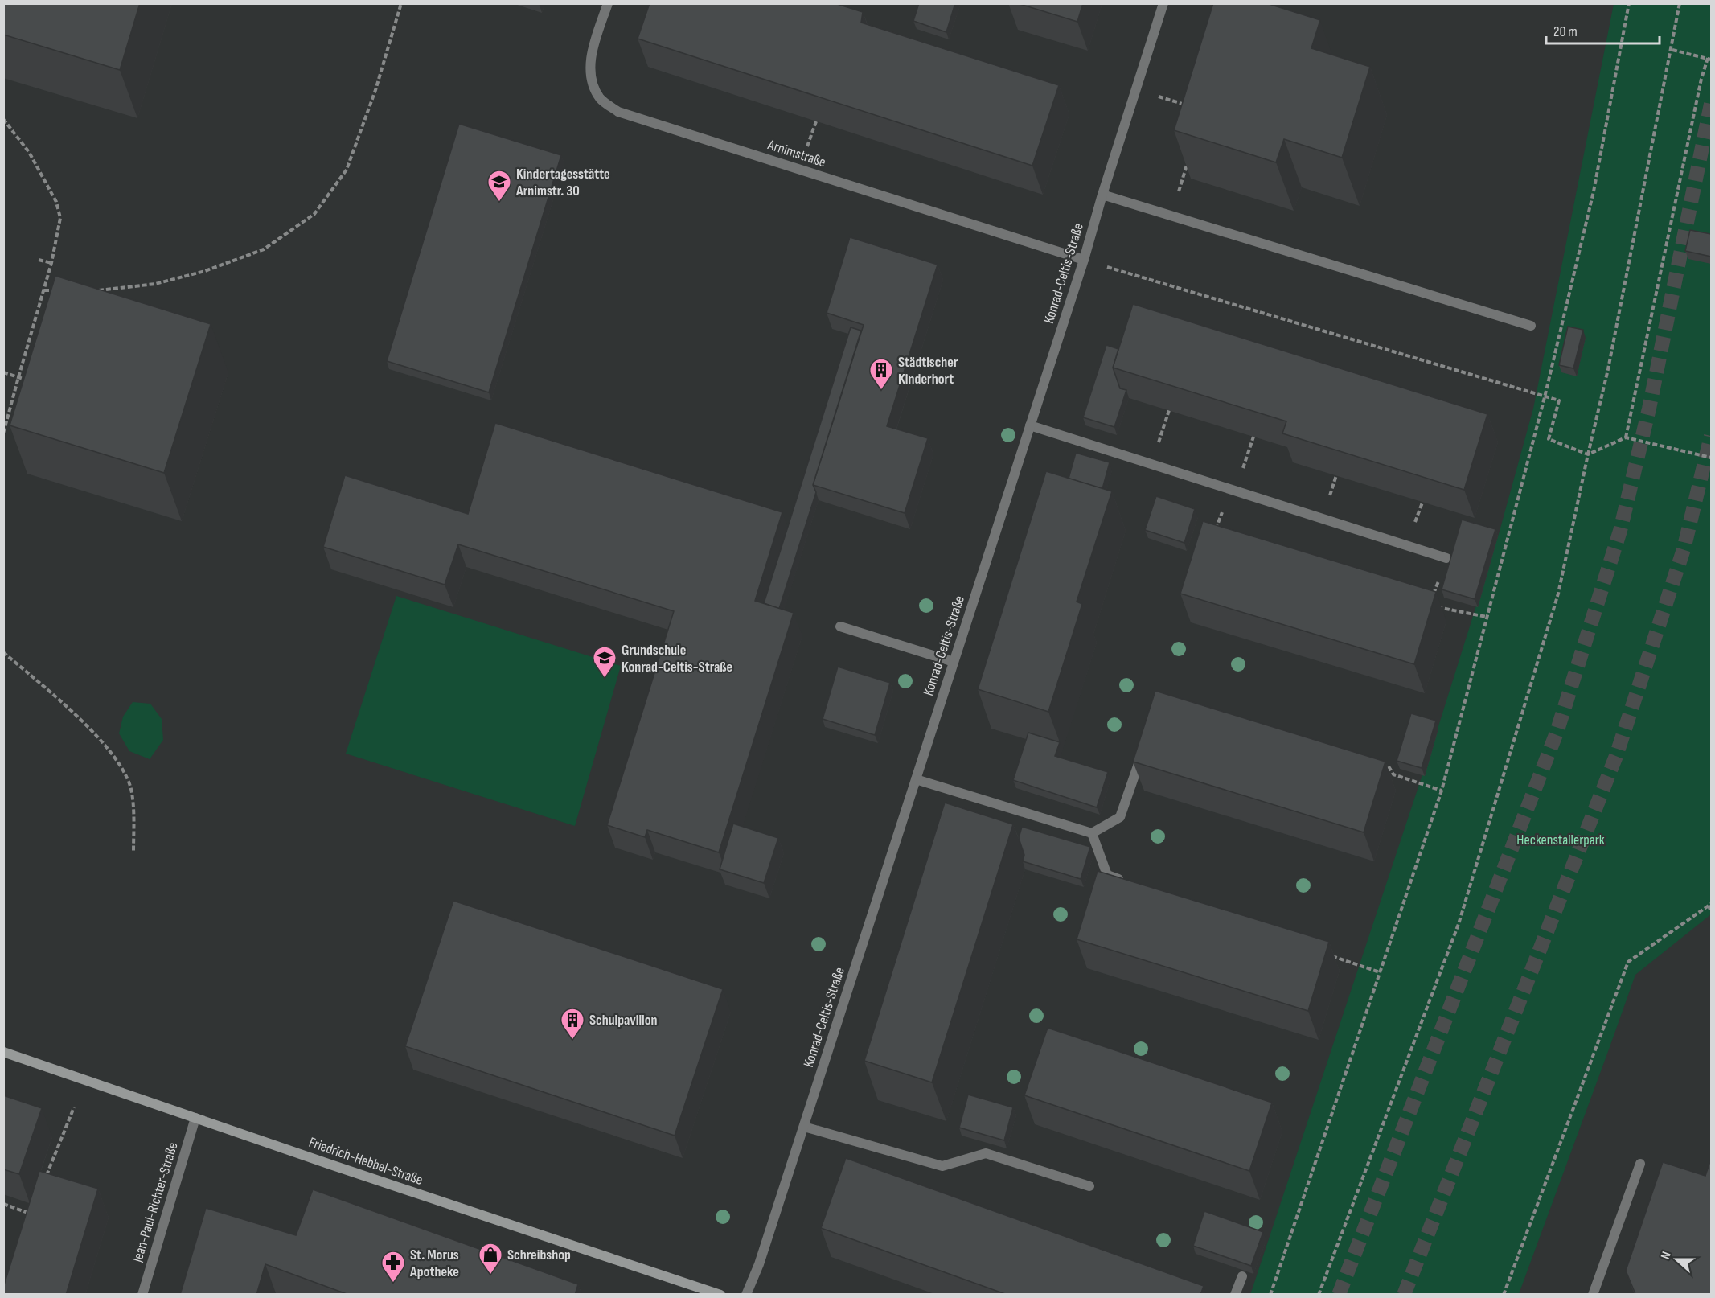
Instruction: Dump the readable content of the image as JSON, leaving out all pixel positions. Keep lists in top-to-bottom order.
{
  "streets": {
    "street": [
      "Arnimstraße",
      "Konrad-Celtis-Straße",
      "Friedrich-Hebbel-Straße",
      "Jean-Paul-Richter-Straße"
    ]
  },
  "crossings": [
    ["Arnimstraße", "Konrad-Celtis-Straße"],
    ["Friedrich-Hebbel-Straße", "Jean-Paul-Richter-Straße"]
  ],
  "parks": ["Heckenstallerpark"],
  "places": {
    "school or university": ["Kindertagesstätte Arnimstr. 30", "Grundschule Konrad-Celtis-Straße"],
    "building": ["Städtischer Kinderhort", "Schulpavillon"],
    "shop": ["Schreibshop"],
    "pharmacy": ["St. Morus Apotheke"]
  },
  "scale_bar": "20 m",
  "north": "left"
}
